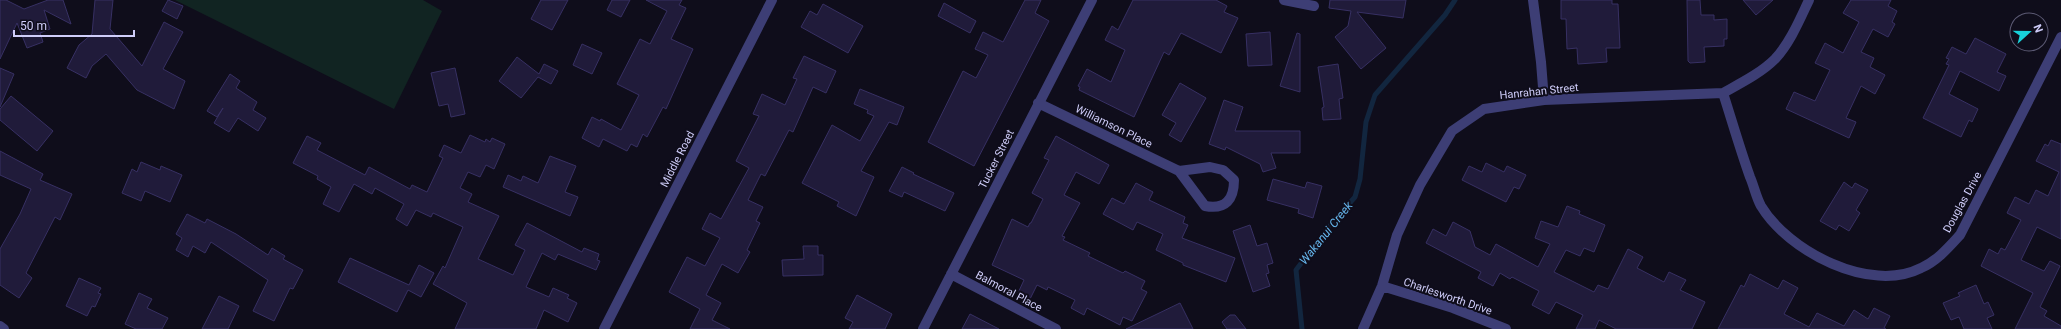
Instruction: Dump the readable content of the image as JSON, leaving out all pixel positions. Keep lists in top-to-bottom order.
{
  "streets": {
    "street": [
      "Hanrahan Street",
      "Williamson Place",
      "Middle Road",
      "Tucker Street",
      "Douglas Drive",
      "Balmoral Place",
      "Charlesworth Drive"
    ]
  },
  "crossings": [
    ["Hanrahan Street", "Douglas Drive"],
    ["Hanrahan Street", "Charlesworth Drive"],
    ["Williamson Place", "Tucker Street"],
    ["Tucker Street", "Balmoral Place"]
  ],
  "water": ["Wakanui Creek"],
  "scale_bar": "50 m",
  "north": "right"
}
